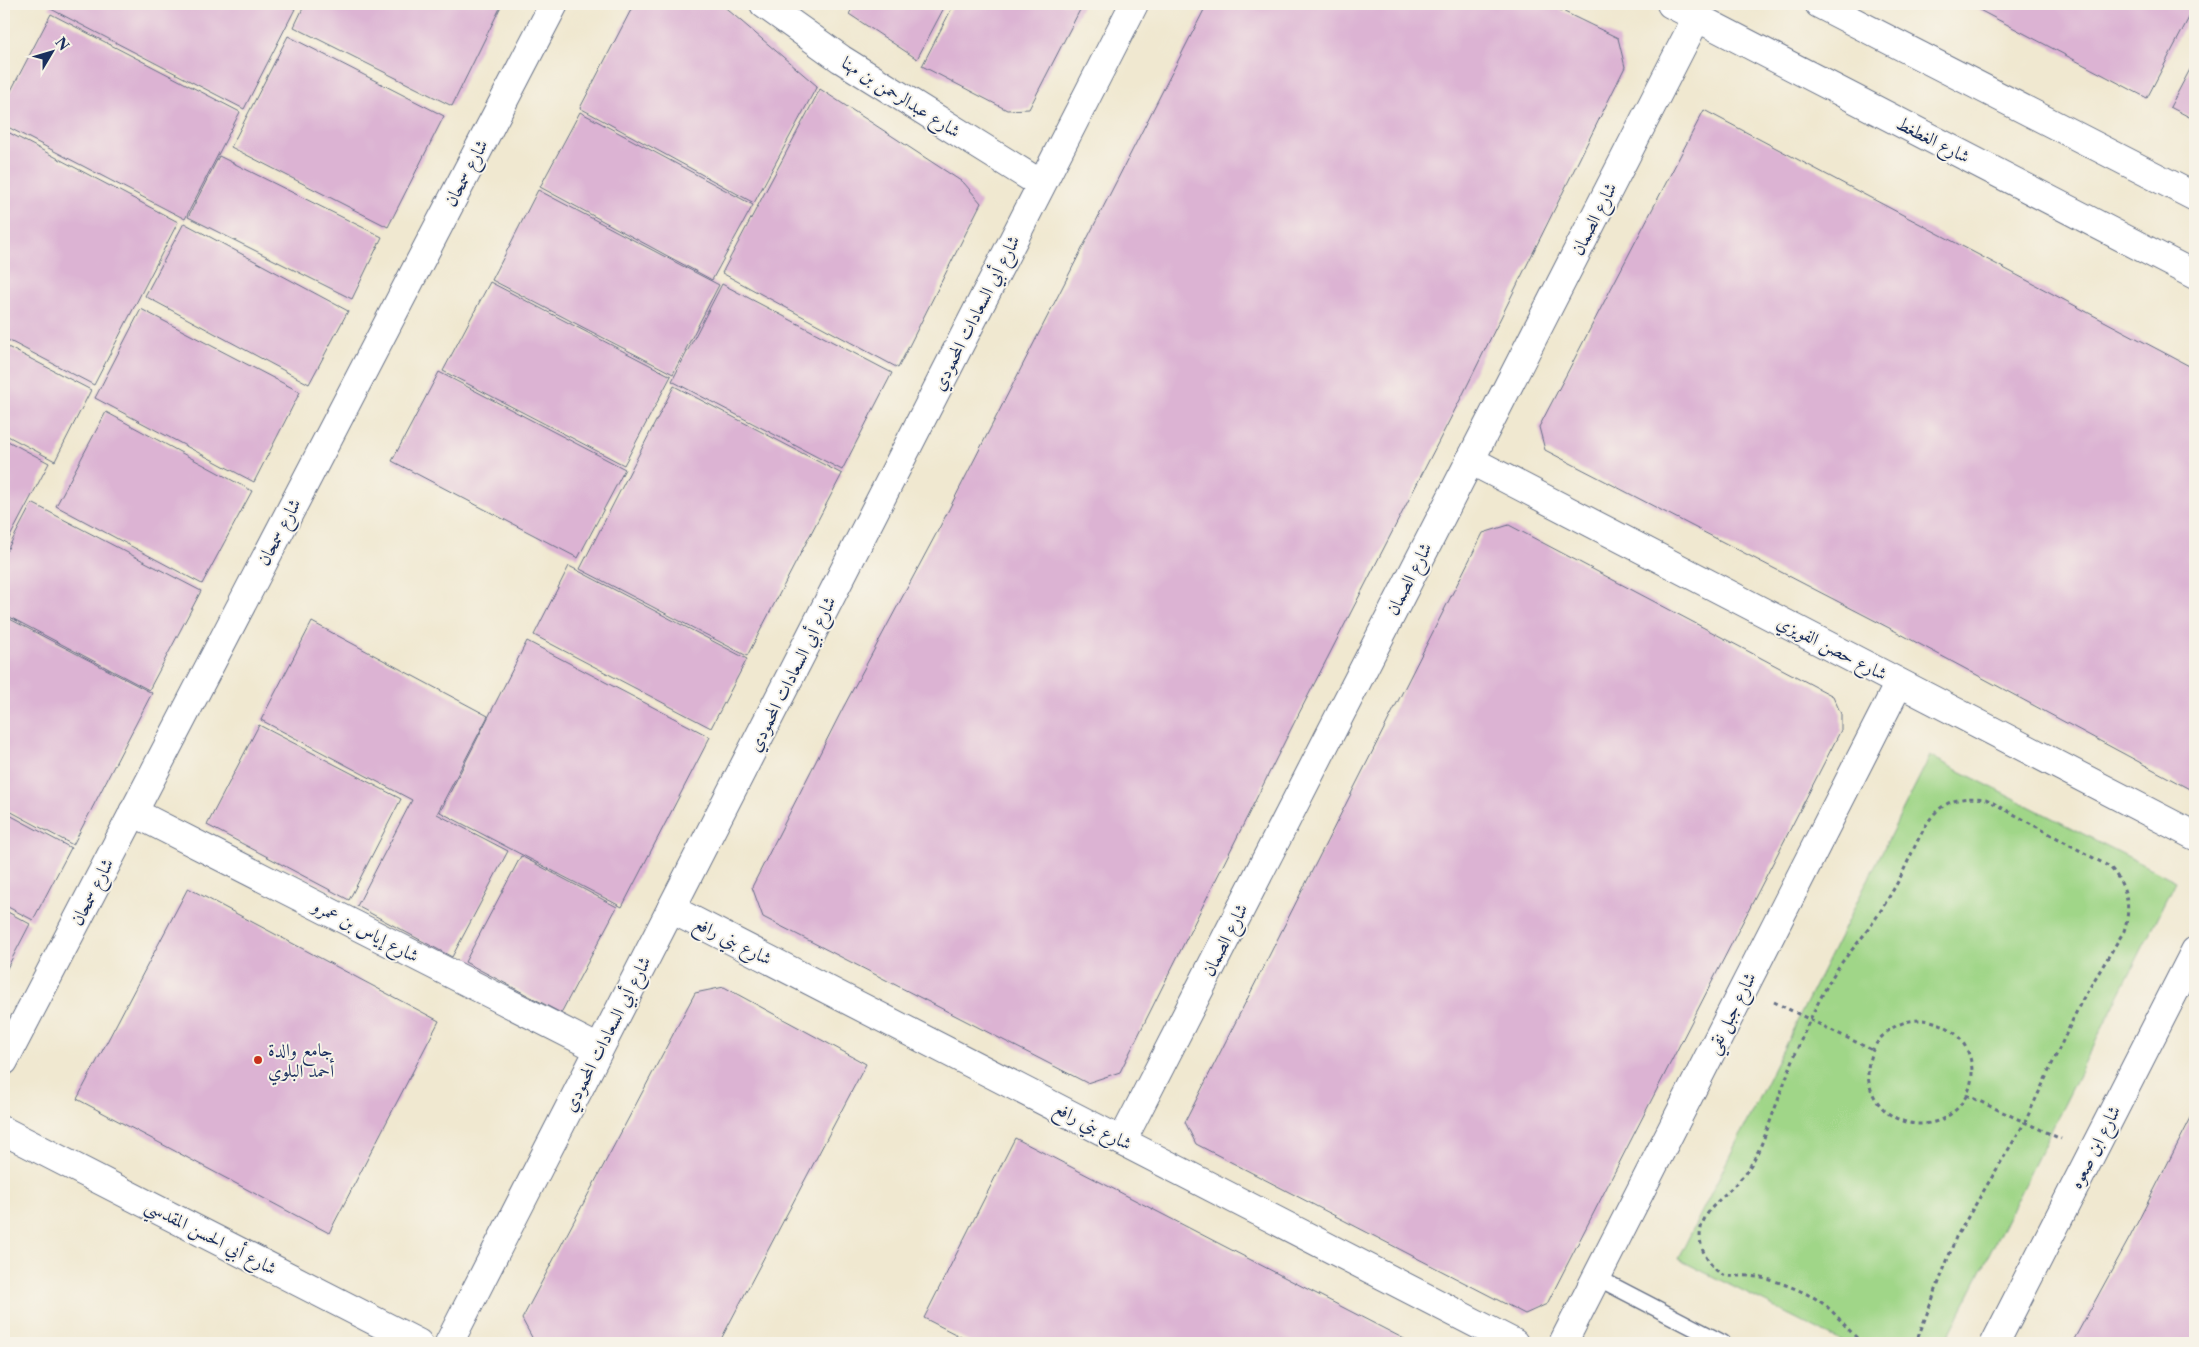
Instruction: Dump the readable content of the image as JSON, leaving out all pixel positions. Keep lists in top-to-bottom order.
{
  "streets": {
    "street": [
      "شارع عبدالرحمن بن مهنا",
      "شارع الغطغط",
      "شارع سمحان",
      "شارع الصمان",
      "شارع أبي السعادات المحمودي",
      "شارع حصن الفويزي",
      "شارع إياس بن عمرو",
      "شارع بني رافع",
      "شارع جبل نقي",
      "شارع ابن صعوه",
      "شارع أبي الحسن المقدسي"
    ]
  },
  "crossings": [
    ["شارع عبدالرحمن بن مهنا", "شارع أبي السعادات المحمودي"],
    ["شارع الغطغط", "شارع الصمان"],
    ["شارع سمحان", "شارع إياس بن عمرو"],
    ["شارع الصمان", "شارع حصن الفويزي"],
    ["شارع الصمان", "شارع بني رافع"],
    ["شارع أبي السعادات المحمودي", "شارع إياس بن عمرو"],
    ["شارع أبي السعادات المحمودي", "شارع بني رافع"],
    ["شارع حصن الفويزي", "شارع جبل نقي"]
  ],
  "places": ["جامع والدة أحمد البلوي"],
  "north": "top right"
}
